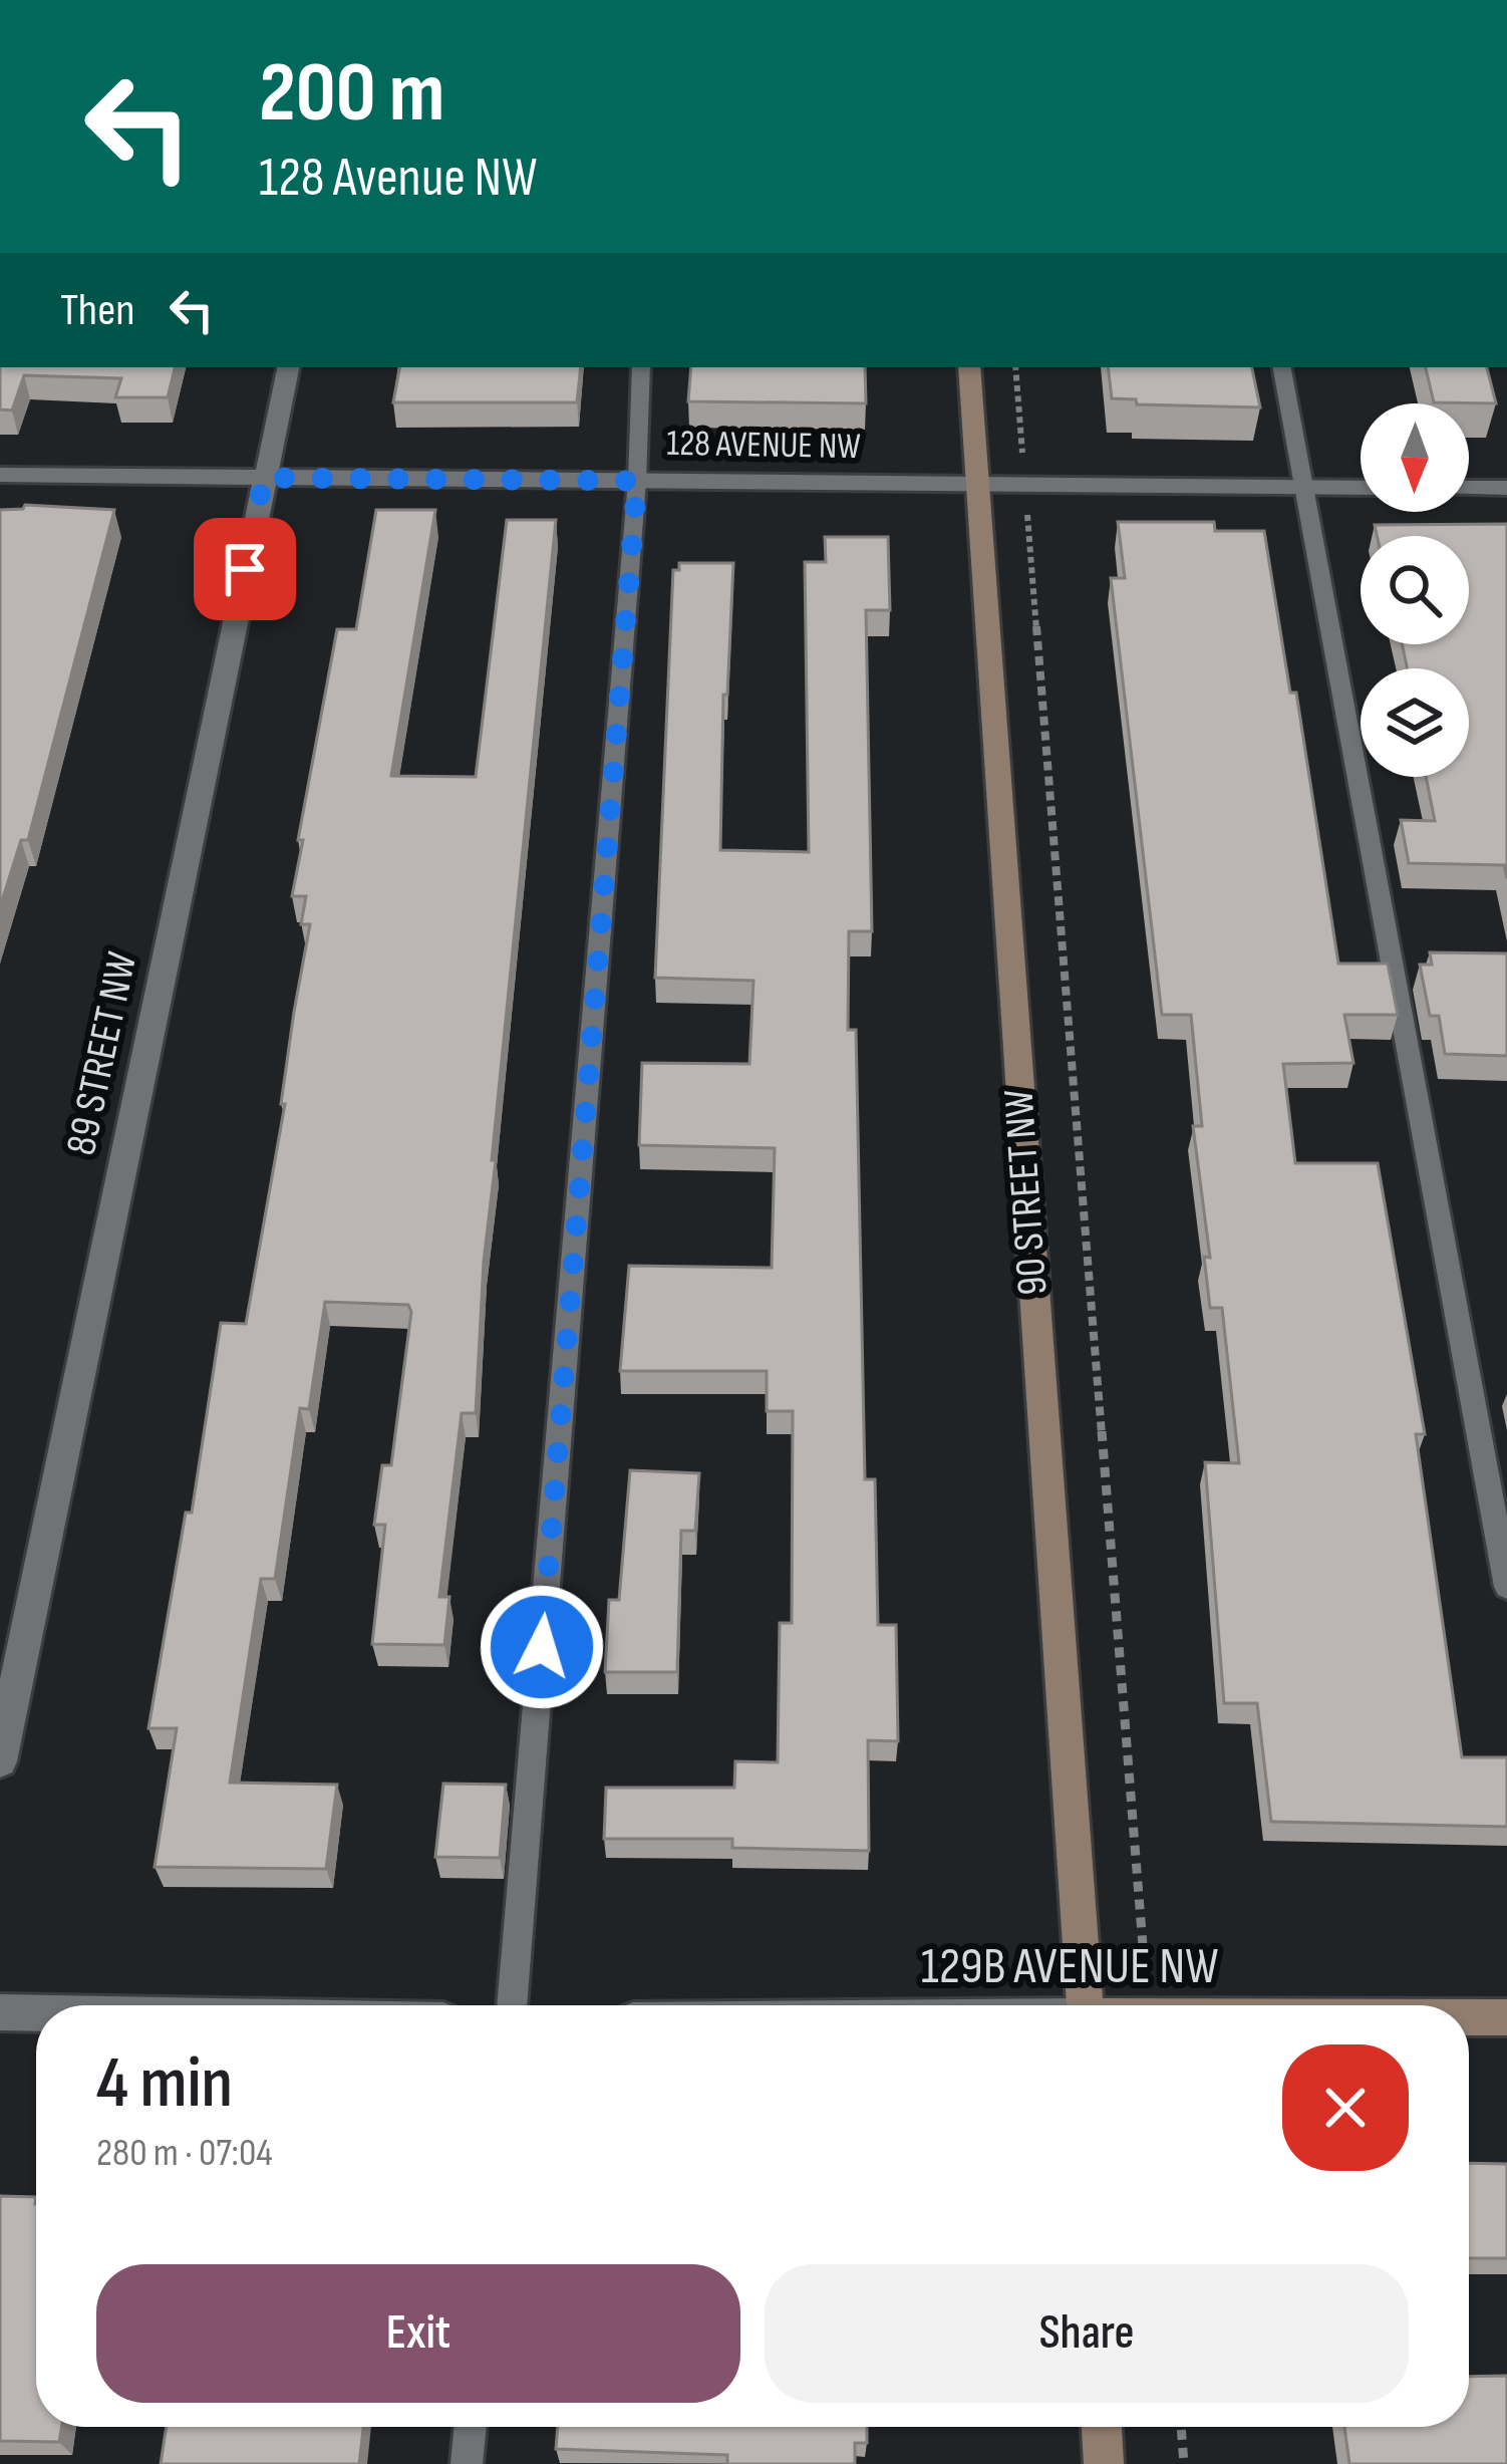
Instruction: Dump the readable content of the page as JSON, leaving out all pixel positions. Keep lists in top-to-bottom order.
{
  "streets": {
    "street": [
      "128 AVENUE NW",
      "89 STREET NW",
      "90 STREET NW",
      "129B AVENUE NW"
    ]
  },
  "crossings": [
    ["128 AVENUE NW", "89 STREET NW"],
    ["128 AVENUE NW", "90 STREET NW"]
  ],
  "north": "bottom",
  "page": {
    "turn": ["200 m", "128 Avenue NW"],
    "then": "Then",
    "heading": ["4 min", "280 m · 07:04"],
    "buttons": ["Exit", "Share"]
  }
}
